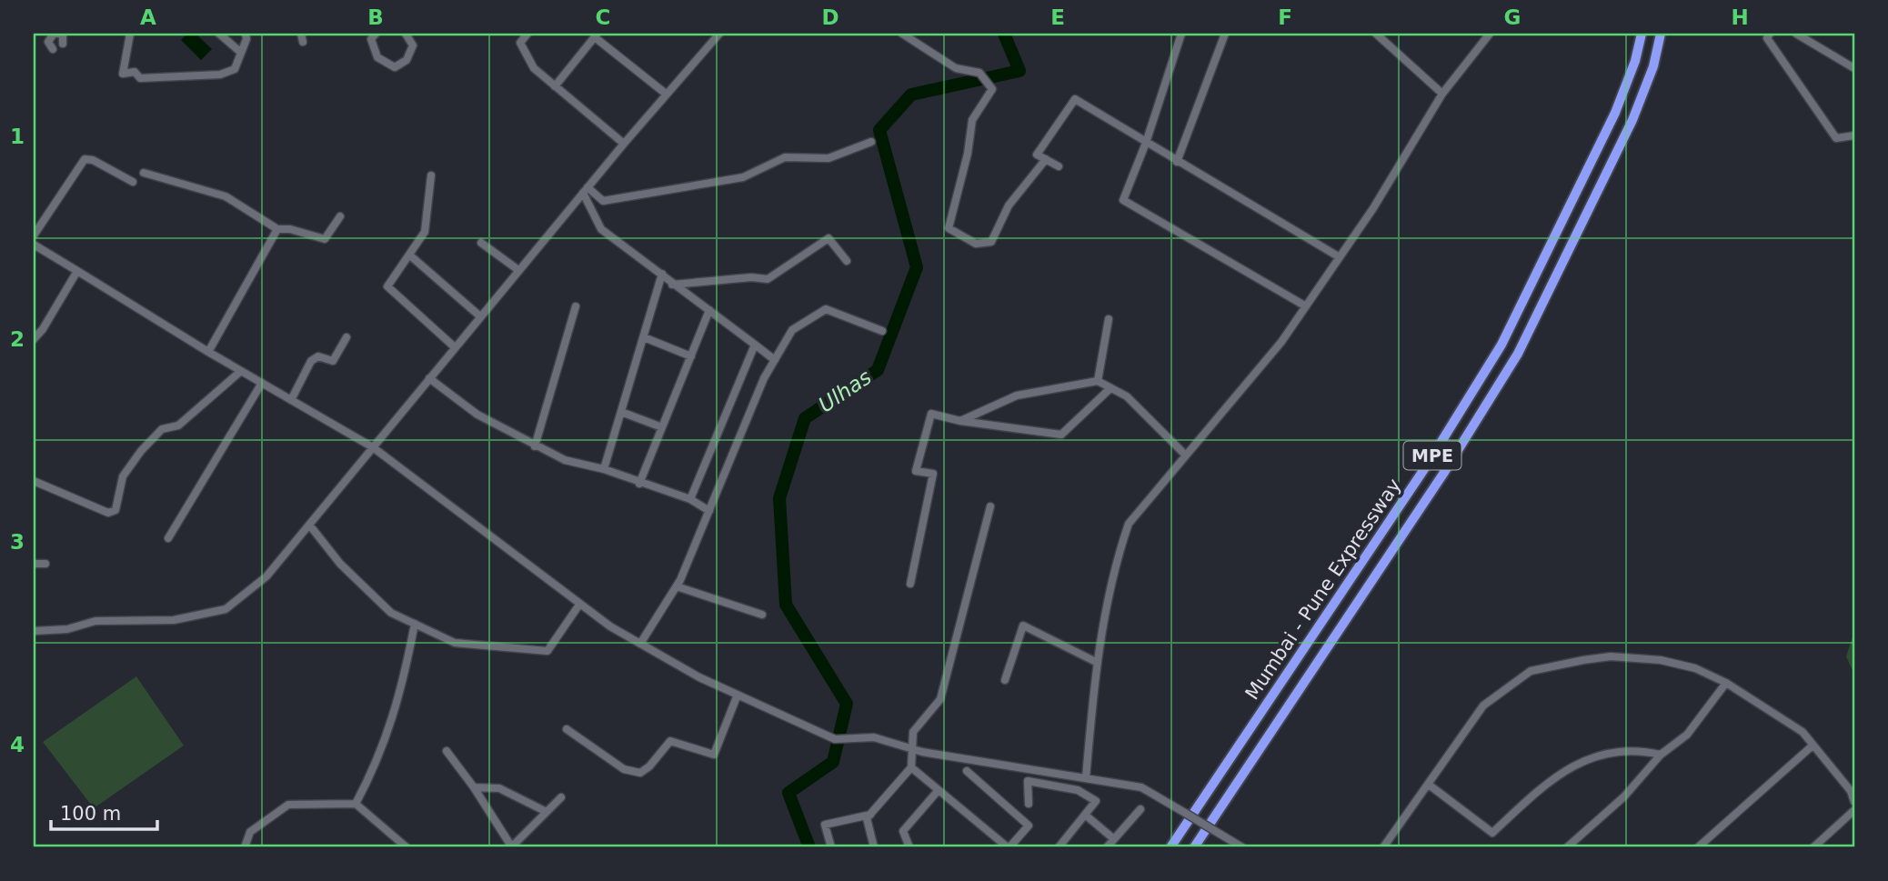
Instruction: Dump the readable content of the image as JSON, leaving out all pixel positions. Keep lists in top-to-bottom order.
{
  "streets": {
    "highway": ["MPE", "Mumbai - Pune Expressway"]
  },
  "water": ["Ulhas"],
  "scale_bar": "100 m",
  "grid": {
    "columns": [
      "A",
      "B",
      "C",
      "D",
      "E",
      "F",
      "G",
      "H"
    ],
    "rows": [
      "1",
      "2",
      "3",
      "4"
    ]
  }
}
